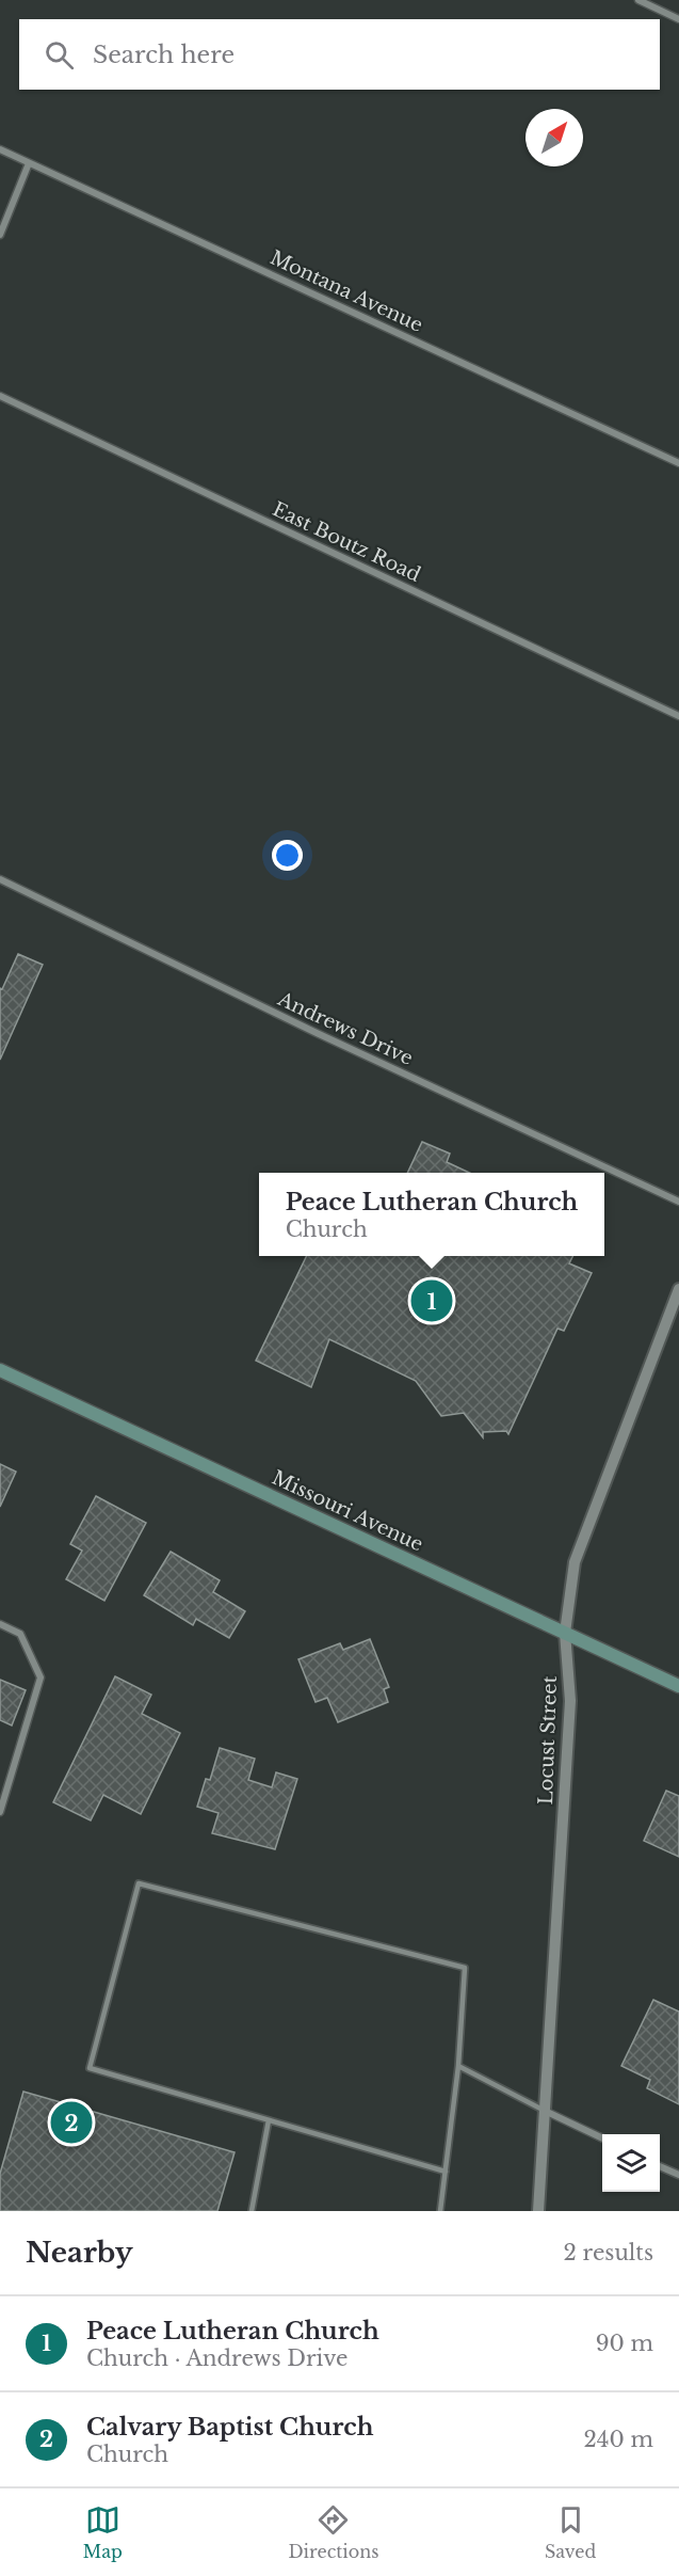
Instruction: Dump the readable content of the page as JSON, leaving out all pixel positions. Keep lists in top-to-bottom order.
{
  "streets": {
    "main road": ["Missouri Avenue"],
    "street": [
      "Montana Avenue",
      "East Boutz Road",
      "Andrews Drive",
      "Locust Street"
    ]
  },
  "crossings": [
    ["Missouri Avenue", "Locust Street"]
  ],
  "north": "top right",
  "page": {
    "search": "Search here",
    "popup": ["Peace Lutheran Church", "Church"],
    "pins": ["1", "2"],
    "heading": ["Nearby", "2 results"],
    "list": [
      {
        "mark": "1",
        "name": "Peace Lutheran Church",
        "note": "Church · Andrews Drive",
        "value": "90 m"
      },
      {
        "mark": "2",
        "name": "Calvary Baptist Church",
        "note": "Church",
        "value": "240 m"
      }
    ],
    "nav": ["Map", "Directions", "Saved"]
  }
}
